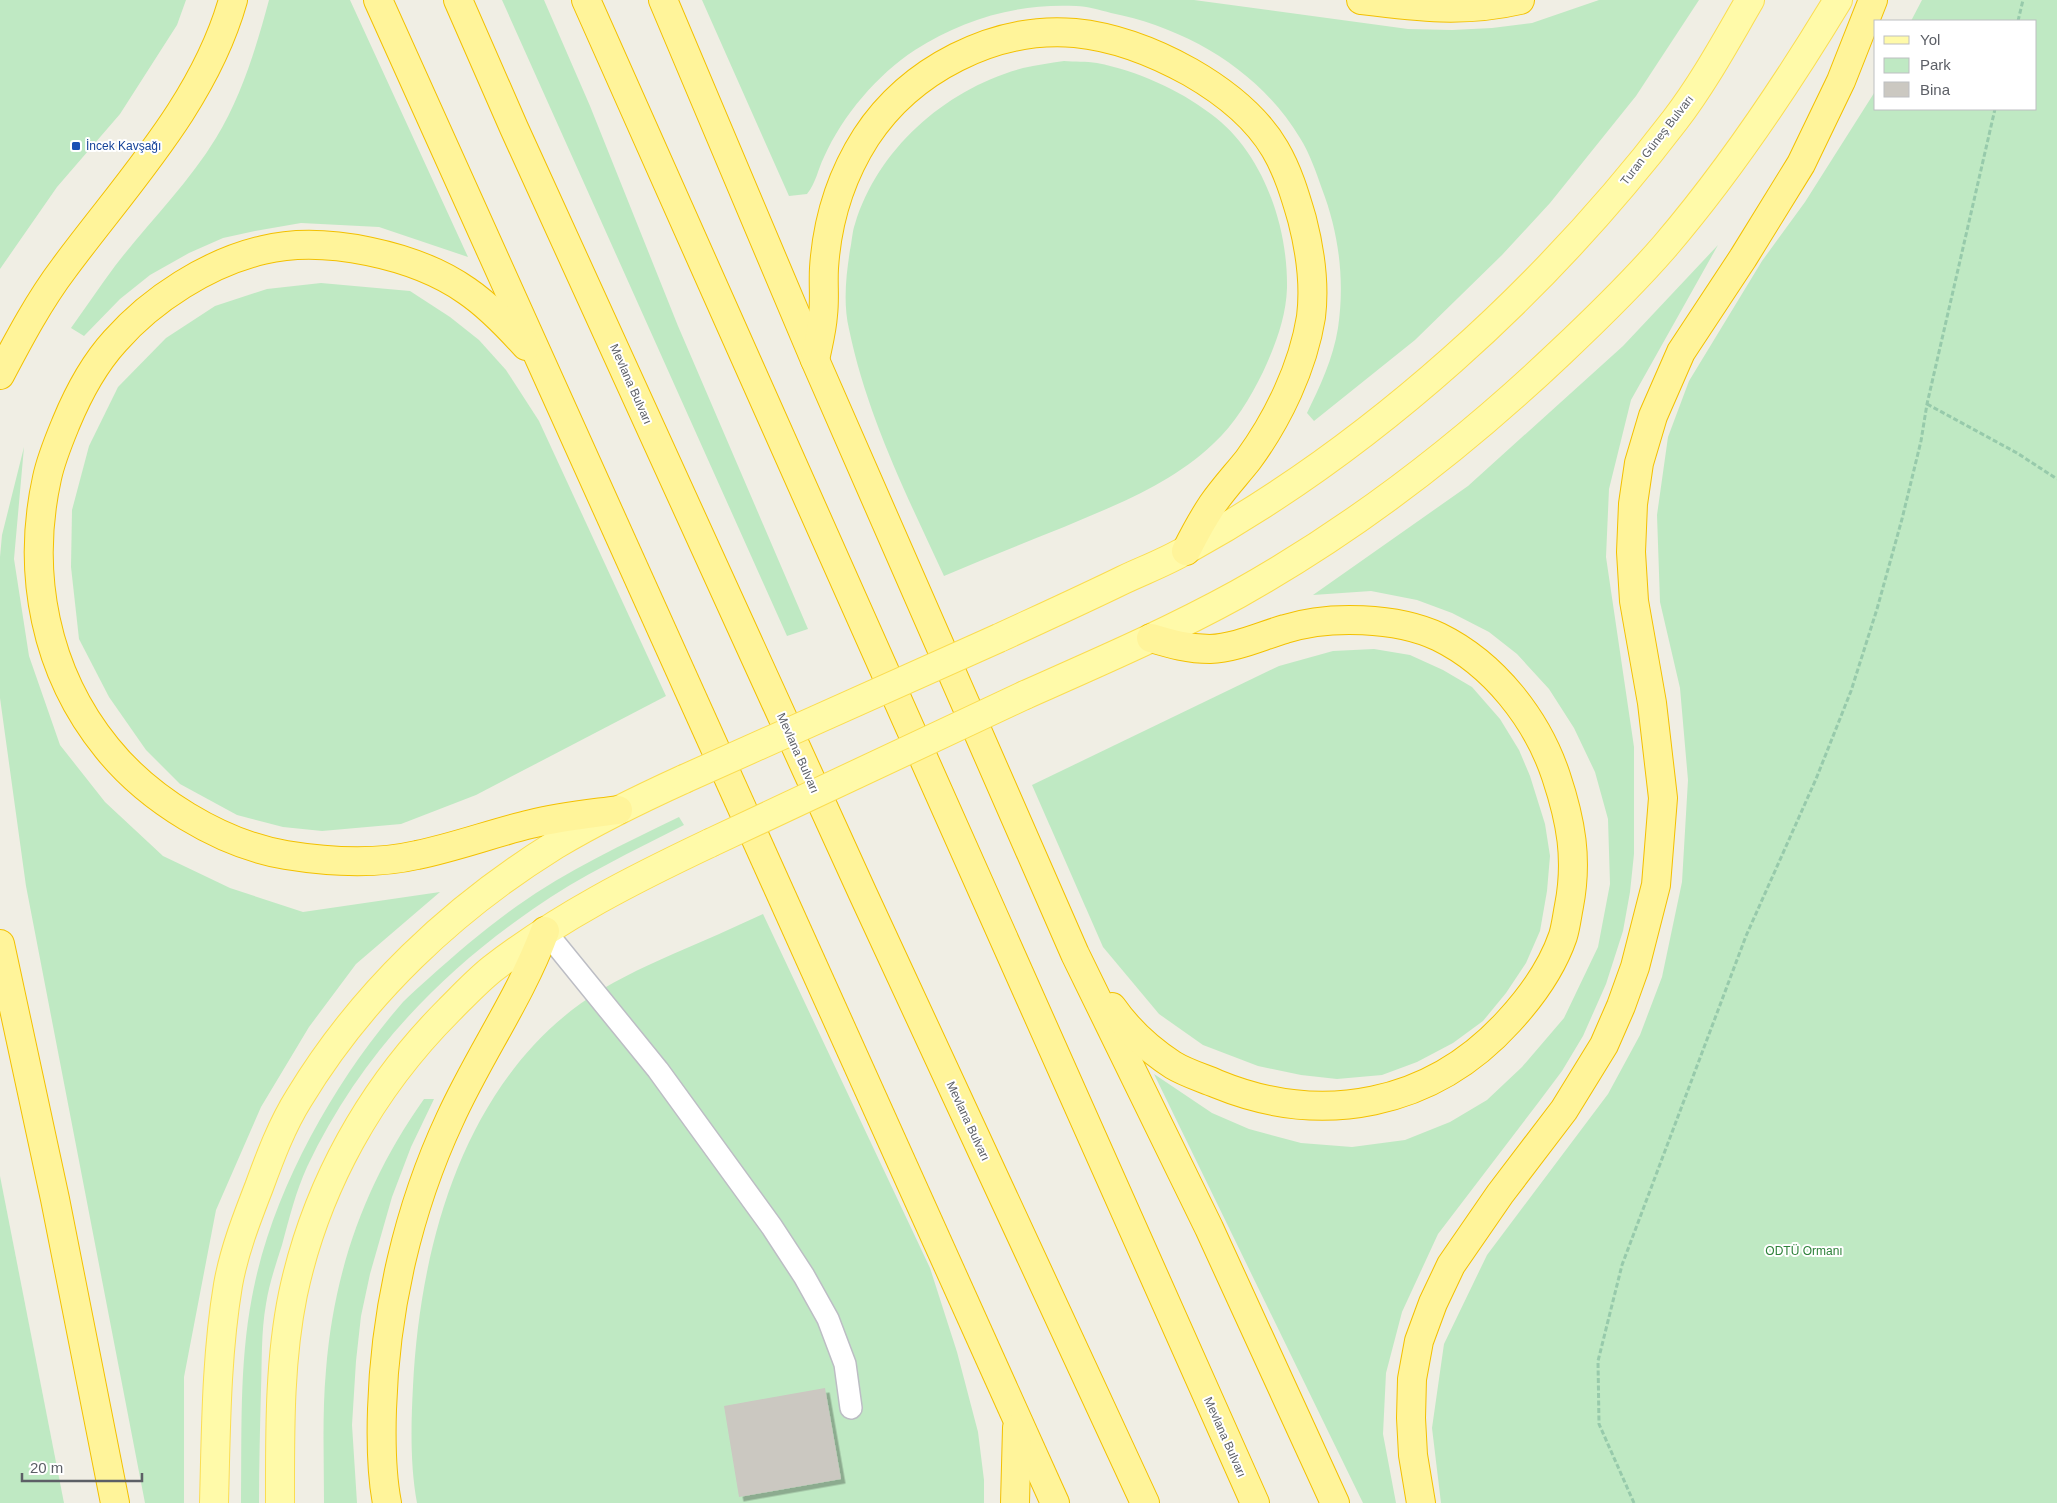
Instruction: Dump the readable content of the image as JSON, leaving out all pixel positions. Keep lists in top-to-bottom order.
{
  "streets": {
    "highway": ["Mevlana Bulvarı"],
    "main road": ["Turan Güneş Bulvarı"]
  },
  "parks": ["ODTÜ Ormanı"],
  "places": {
    "transit": ["İncek Kavşağı"]
  },
  "legend": ["Yol", "Park", "Bina"],
  "scale_bar": "20 m"
}
